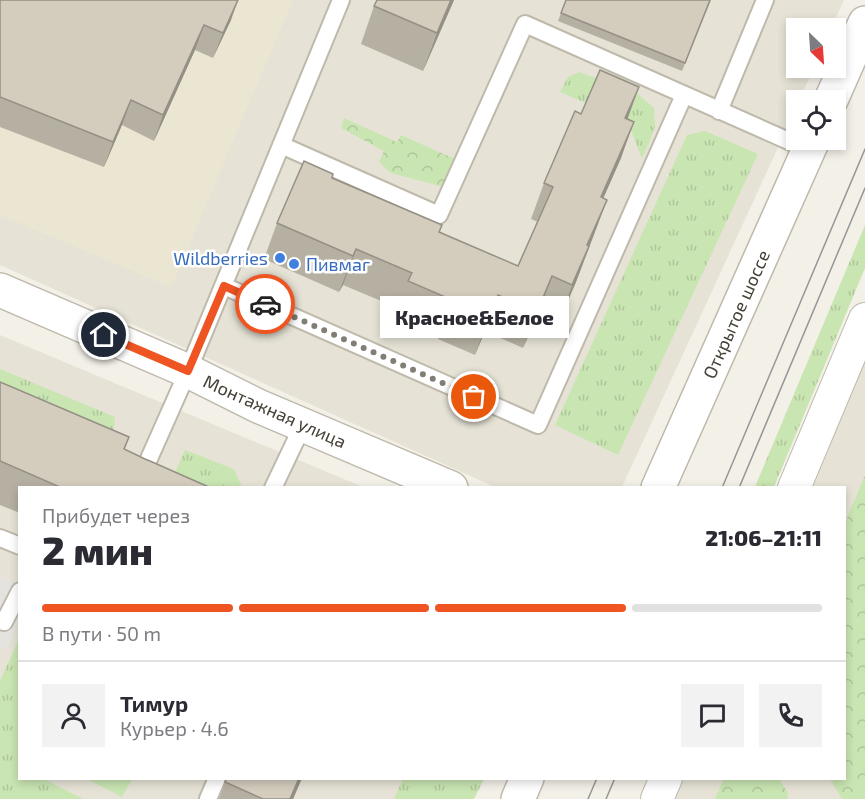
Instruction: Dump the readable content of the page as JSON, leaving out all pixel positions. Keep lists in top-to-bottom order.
{
  "streets": {
    "street": ["Открытое шоссе", "Монтажная улица"]
  },
  "places": ["Wildberries", "Пивмаг", "Красное&Белое"],
  "north": "bottom right",
  "page": {
    "bubble": "Красное&Белое",
    "heading": ["2 мин", "Прибудет через", "21:06–21:11"],
    "panel": ["Тимур", "Курьер · 4.6"],
    "bar": "В пути · 50 m"
  }
}
